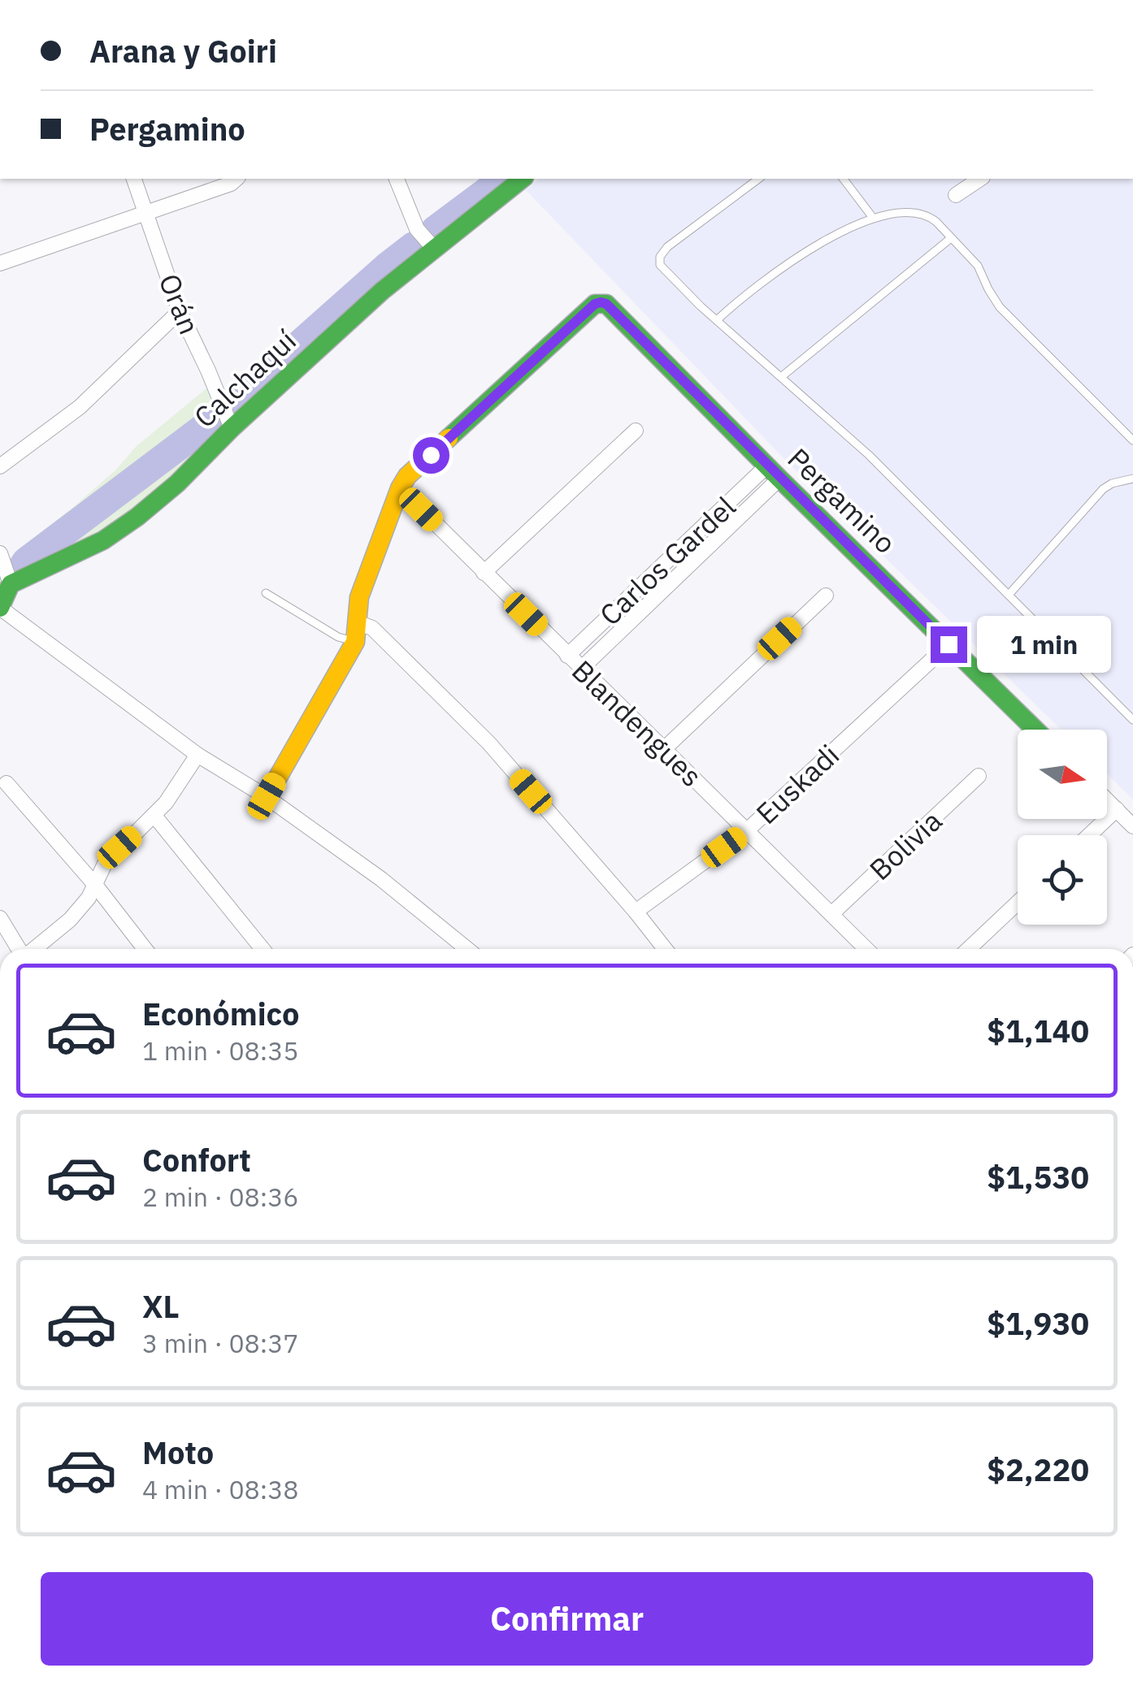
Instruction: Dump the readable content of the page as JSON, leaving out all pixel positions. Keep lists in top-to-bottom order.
{
  "streets": {
    "street": [
      "Orán",
      "Calchaquí",
      "Pergamino",
      "Carlos Gardel",
      "Blandengues",
      "Euskadi",
      "Bolivia"
    ]
  },
  "crossings": [
    ["Orán", "Calchaquí"],
    ["Pergamino", "Carlos Gardel"],
    ["Pergamino", "Blandengues"],
    ["Pergamino", "Euskadi"],
    ["Carlos Gardel", "Blandengues"],
    ["Blandengues", "Euskadi"],
    ["Blandengues", "Bolivia"]
  ],
  "north": "right",
  "page": {
    "banner": ["Arana y Goiri", "Pergamino"],
    "bubble": "1 min",
    "list": [
      {
        "name": "Económico",
        "note": "1 min · 08:35",
        "value": "$1,140"
      },
      {
        "name": "Confort",
        "note": "2 min · 08:36",
        "value": "$1,530"
      },
      {
        "name": "XL",
        "note": "3 min · 08:37",
        "value": "$1,930"
      },
      {
        "name": "Moto",
        "note": "4 min · 08:38",
        "value": "$2,220"
      }
    ],
    "buttons": "Confirmar"
  }
}
